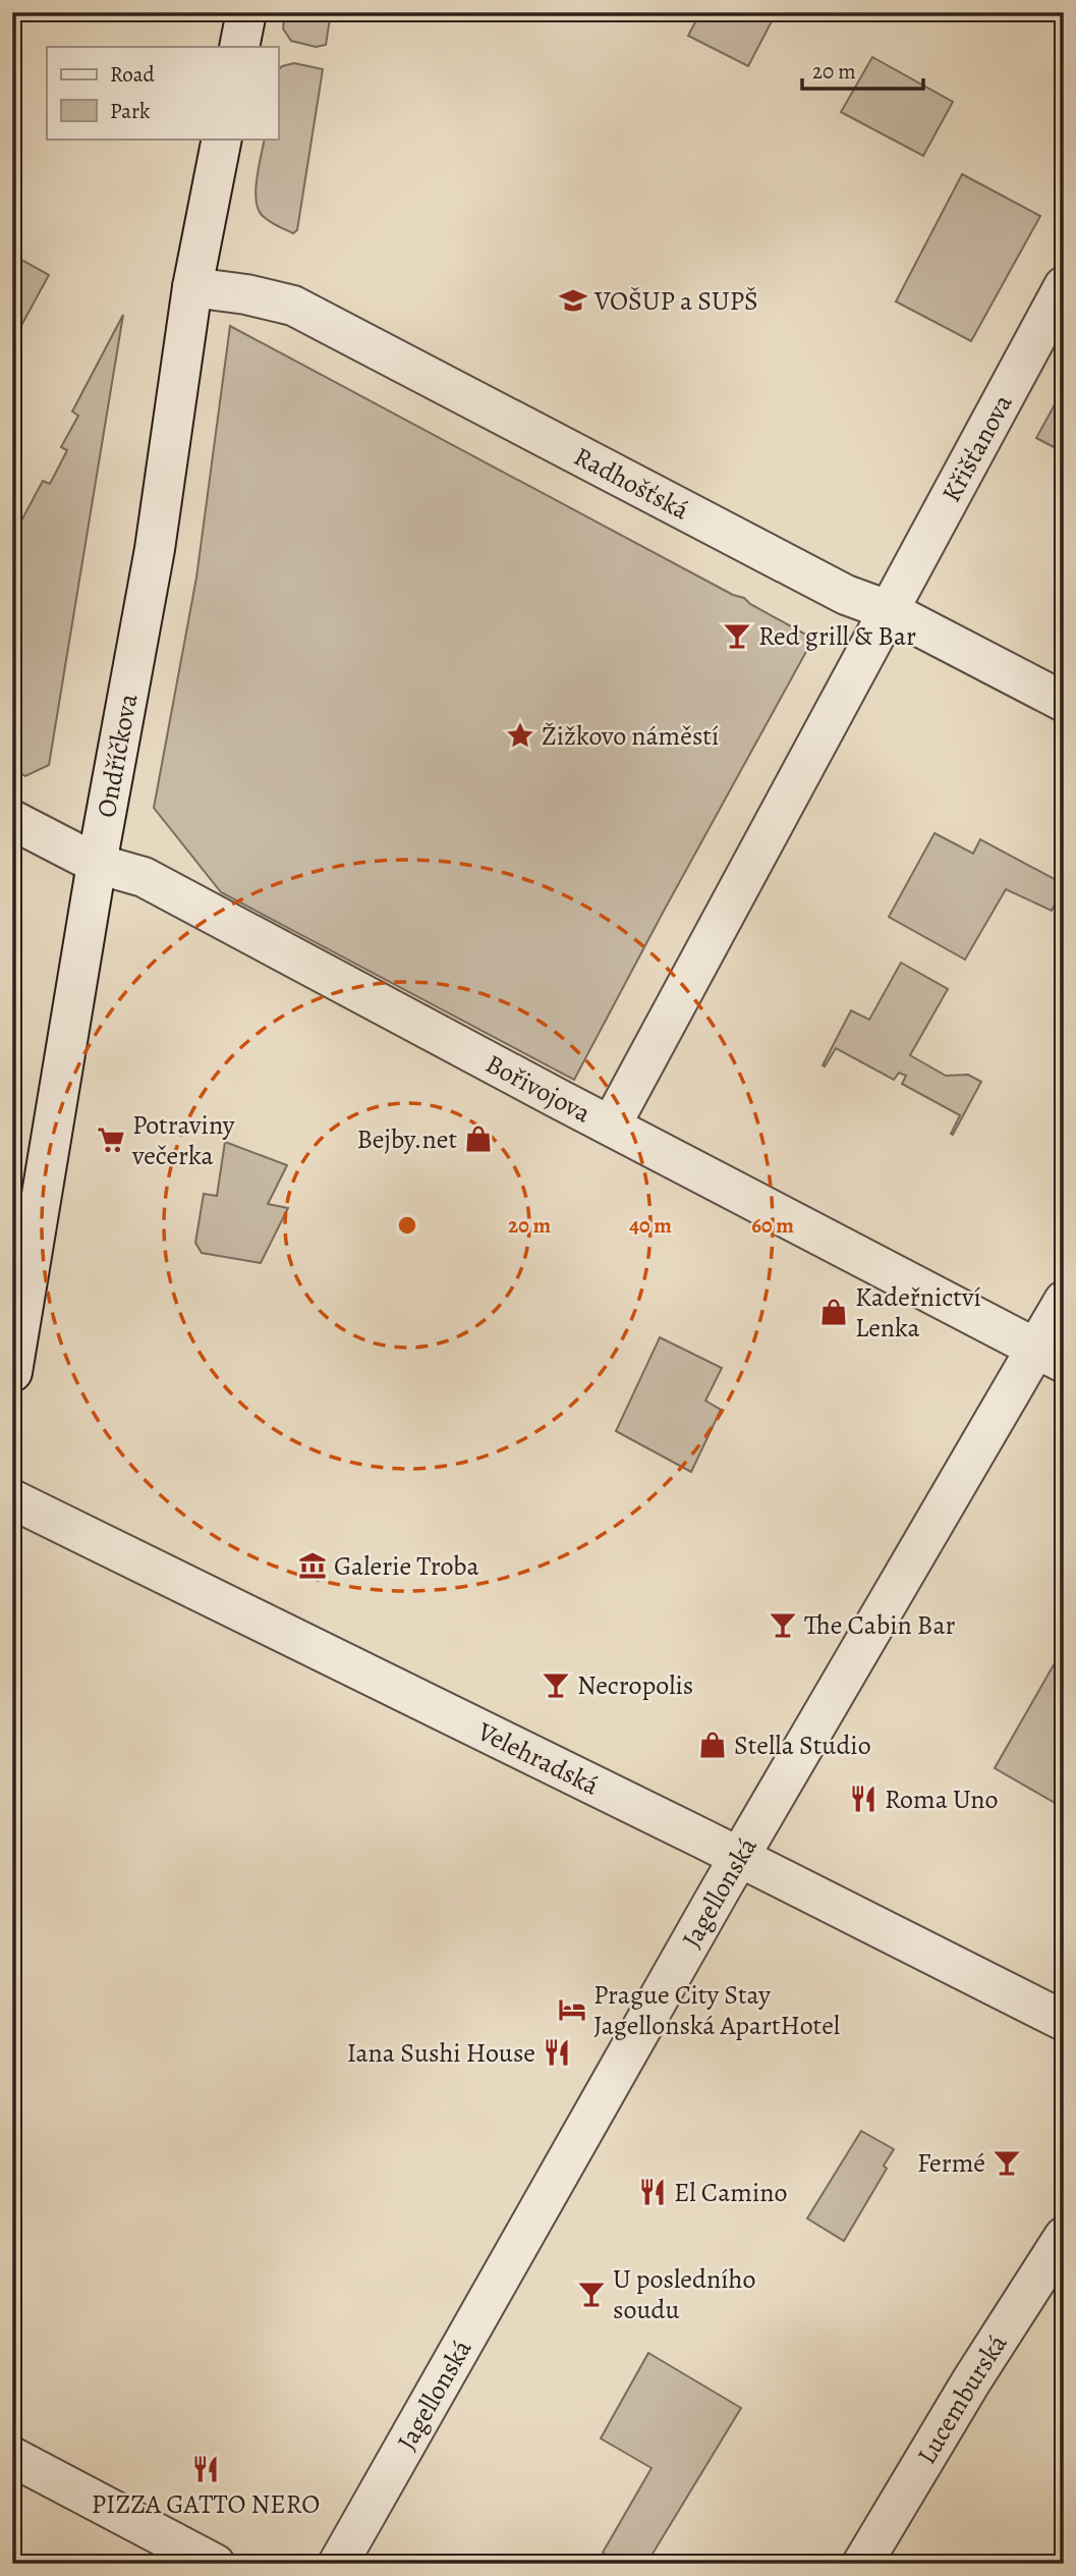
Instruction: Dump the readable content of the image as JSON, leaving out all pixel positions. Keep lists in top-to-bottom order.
{
  "streets": {
    "street": [
      "Křišťanova",
      "Radhošťská",
      "Ondříčkova",
      "Bořivojova",
      "Velehradská",
      "Jagellonská",
      "Lucemburská"
    ]
  },
  "crossings": [
    ["Křišťanova", "Radhošťská"],
    ["Radhošťská", "Ondříčkova"],
    ["Ondříčkova", "Bořivojova"],
    ["Bořivojova", "Jagellonská"],
    ["Velehradská", "Jagellonská"]
  ],
  "places": {
    "school or university": ["VOŠUP a SUPŠ"],
    "bar": [
      "Red grill & Bar",
      "The Cabin Bar",
      "Necropolis",
      "Fermé",
      "U posledního soudu"
    ],
    "place": ["Žižkovo náměstí"],
    "shop": ["Bejby.net", "Kadeřnictví Lenka", "Stella Studio"],
    "supermarket": ["Potraviny večerka"],
    "museum": ["Galerie Troba"],
    "restaurant": [
      "Roma Uno",
      "Iana Sushi House",
      "El Camino",
      "PIZZA GATTO NERO"
    ],
    "hotel": ["Prague City Stay Jagellonská ApartHotel"]
  },
  "legend": ["Road", "Park"],
  "scale_bar": "20 m",
  "rings": ["20 m", "40 m", "60 m"]
}
